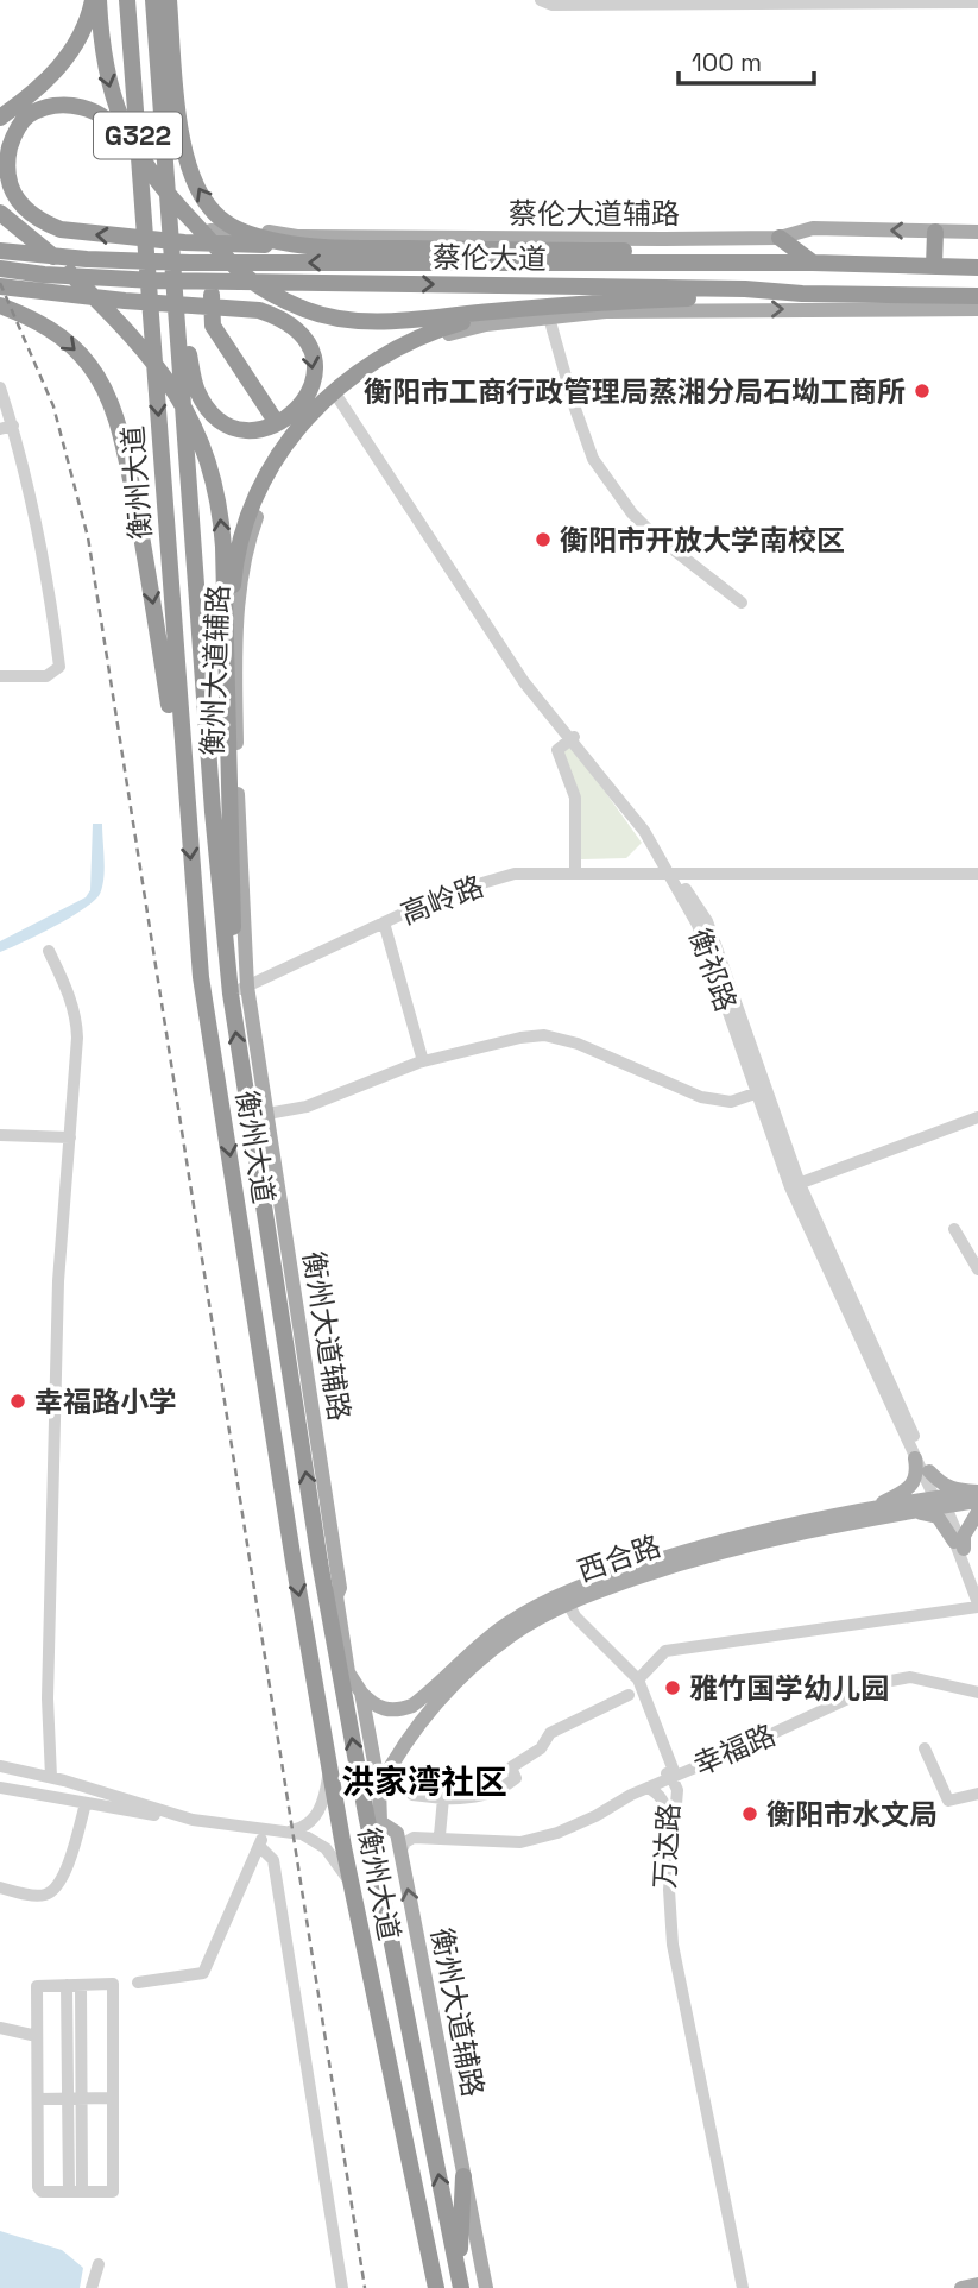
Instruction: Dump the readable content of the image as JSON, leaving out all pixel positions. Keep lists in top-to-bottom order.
{
  "streets": {
    "highway": ["G322", "蔡伦大道", "衡州大道"],
    "main road": ["蔡伦大道辅路", "衡州大道辅路", "西合路"],
    "street": [
      "高岭路",
      "衡祁路",
      "幸福路",
      "万达路"
    ]
  },
  "crossings": [
    ["衡州大道", "衡州大道辅路"],
    ["衡州大道", "高岭路"],
    ["衡州大道", "西合路"],
    ["衡州大道辅路", "高岭路"],
    ["衡州大道辅路", "衡祁路"],
    ["衡州大道辅路", "西合路"],
    ["衡州大道辅路", "幸福路"],
    ["高岭路", "衡祁路"],
    ["衡祁路", "西合路"],
    ["幸福路", "万达路"]
  ],
  "districts": ["洪家湾社区"],
  "places": [
    "衡阳市工商行政管理局蒸湘分局石坳工商所",
    "衡阳市开放大学南校区",
    "幸福路小学",
    "雅竹国学幼儿园",
    "衡阳市水文局"
  ],
  "scale_bar": "100 m"
}
